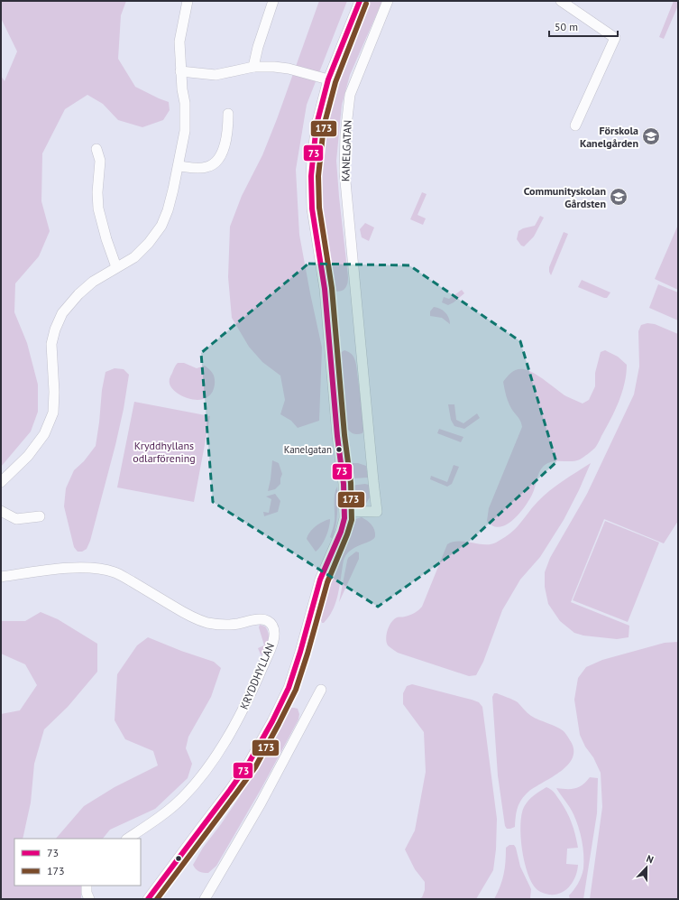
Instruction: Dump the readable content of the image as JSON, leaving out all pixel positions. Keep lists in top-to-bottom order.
{
  "streets": {
    "street": ["KANELGATAN", "KRYDDHYLLAN"]
  },
  "parks": ["Kryddhyllans odlarförening"],
  "places": {
    "school or university": ["Förskola Kanelgården", "Communityskolan Gårdsten"],
    "other": ["Kanelgatan"]
  },
  "lines": ["transit line 73", "transit line 173"],
  "legend": ["73", "173"],
  "scale_bar": "50 m",
  "north": "top"
}
